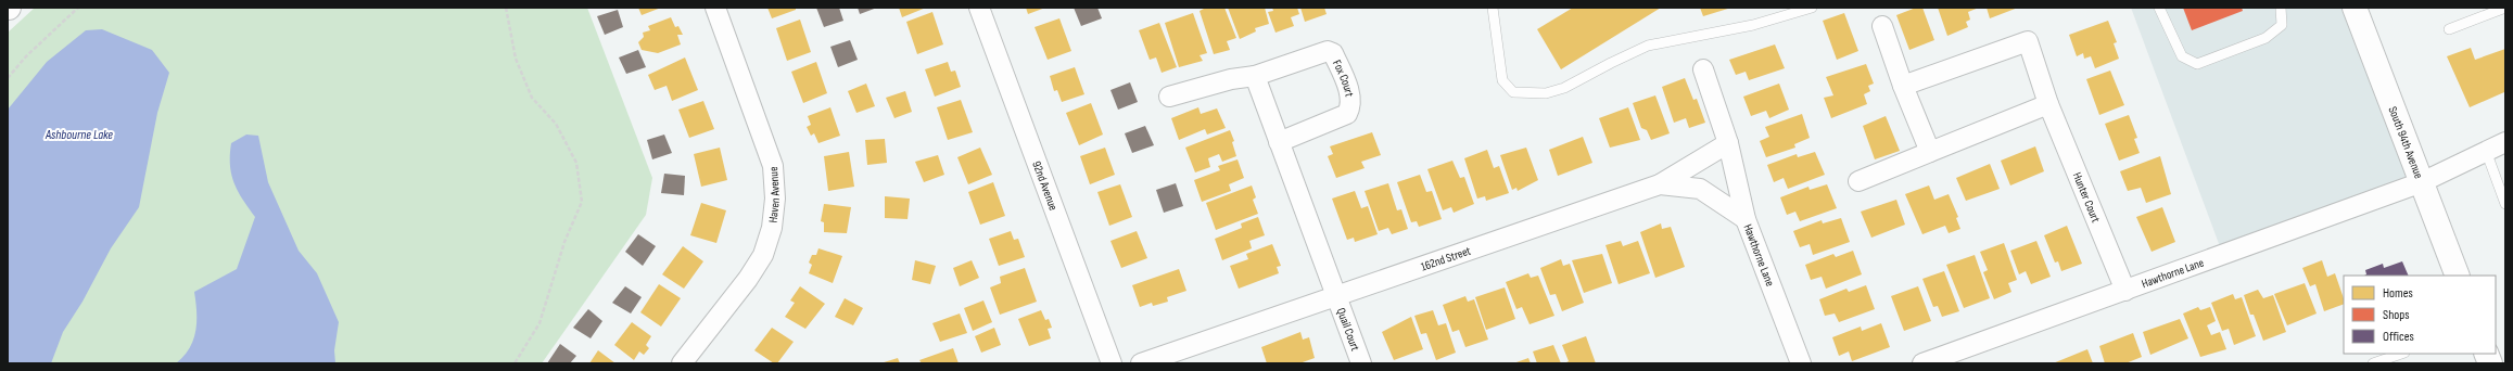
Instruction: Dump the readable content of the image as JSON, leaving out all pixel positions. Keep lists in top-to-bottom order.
{
  "streets": {
    "street": [
      "Fox Court",
      "South 94th Avenue",
      "92nd Avenue",
      "Haven Avenue",
      "Hunter Court",
      "Hawthorne Lane",
      "162nd Street",
      "Quail Court"
    ]
  },
  "crossings": [
    ["South 94th Avenue", "Hawthorne Lane"],
    ["Hunter Court", "Hawthorne Lane"],
    ["Hawthorne Lane", "162nd Street"],
    ["162nd Street", "Quail Court"]
  ],
  "water": ["Ashbourne Lake"],
  "legend": ["Homes", "Shops", "Offices"]
}
